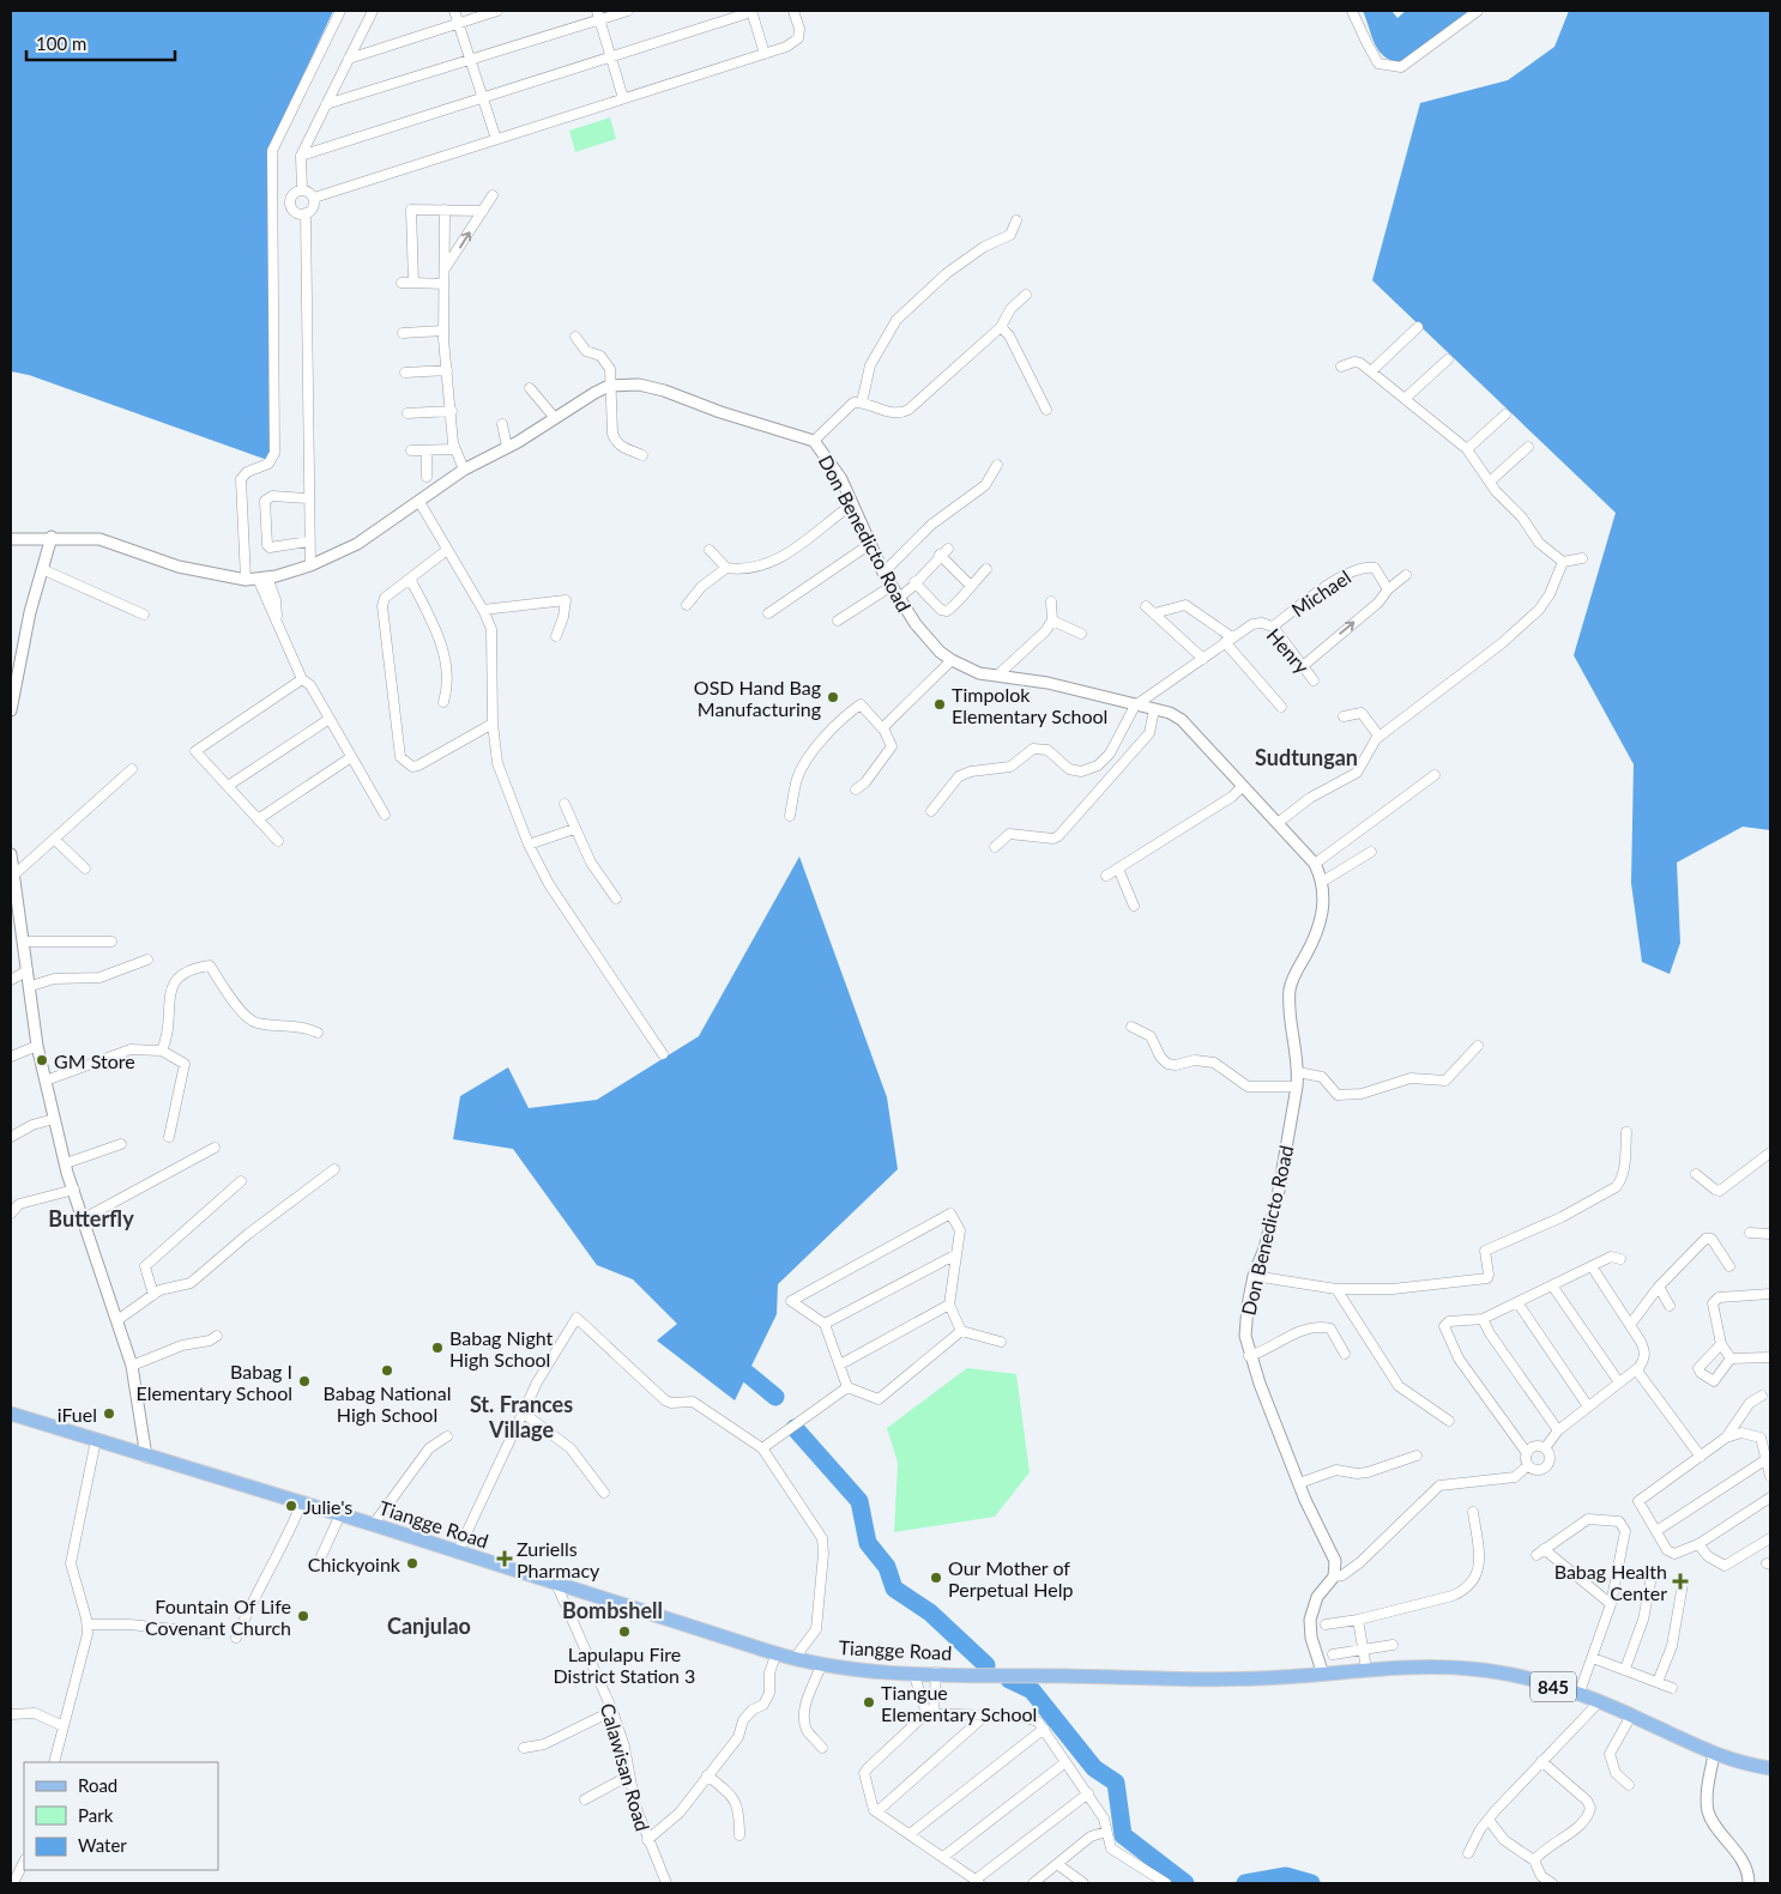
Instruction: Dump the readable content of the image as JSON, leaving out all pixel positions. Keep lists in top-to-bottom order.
{
  "streets": {
    "main road": ["Tiangge Road", "845"],
    "street": [
      "Don Benedicto Road",
      "Michael",
      "Henry",
      "Calawisan Road"
    ]
  },
  "crossings": [
    ["Michael", "Henry"],
    ["Tiangge Road", "845"],
    ["Tiangge Road", "Calawisan Road"]
  ],
  "one_way": ["Michael"],
  "districts": [
    "Sudtungan",
    "Butterfly",
    "St. Frances Village",
    "Bombshell",
    "Canjulao"
  ],
  "places": {
    "other": [
      "OSD Hand Bag Manufacturing",
      "Timpolok Elementary School",
      "GM Store",
      "Babag Night High School",
      "Babag National High School",
      "Babag I Elementary School",
      "iFuel",
      "Julie's",
      "Chickyoink",
      "Our Mother of Perpetual Help",
      "Fountain Of Life Covenant Church",
      "Lapulapu Fire District Station 3",
      "Tiangue Elementary School"
    ],
    "health": ["Zuriells Pharmacy", "Babag Health Center"]
  },
  "legend": ["Road", "Park", "Water"],
  "scale_bar": "100 m"
}
